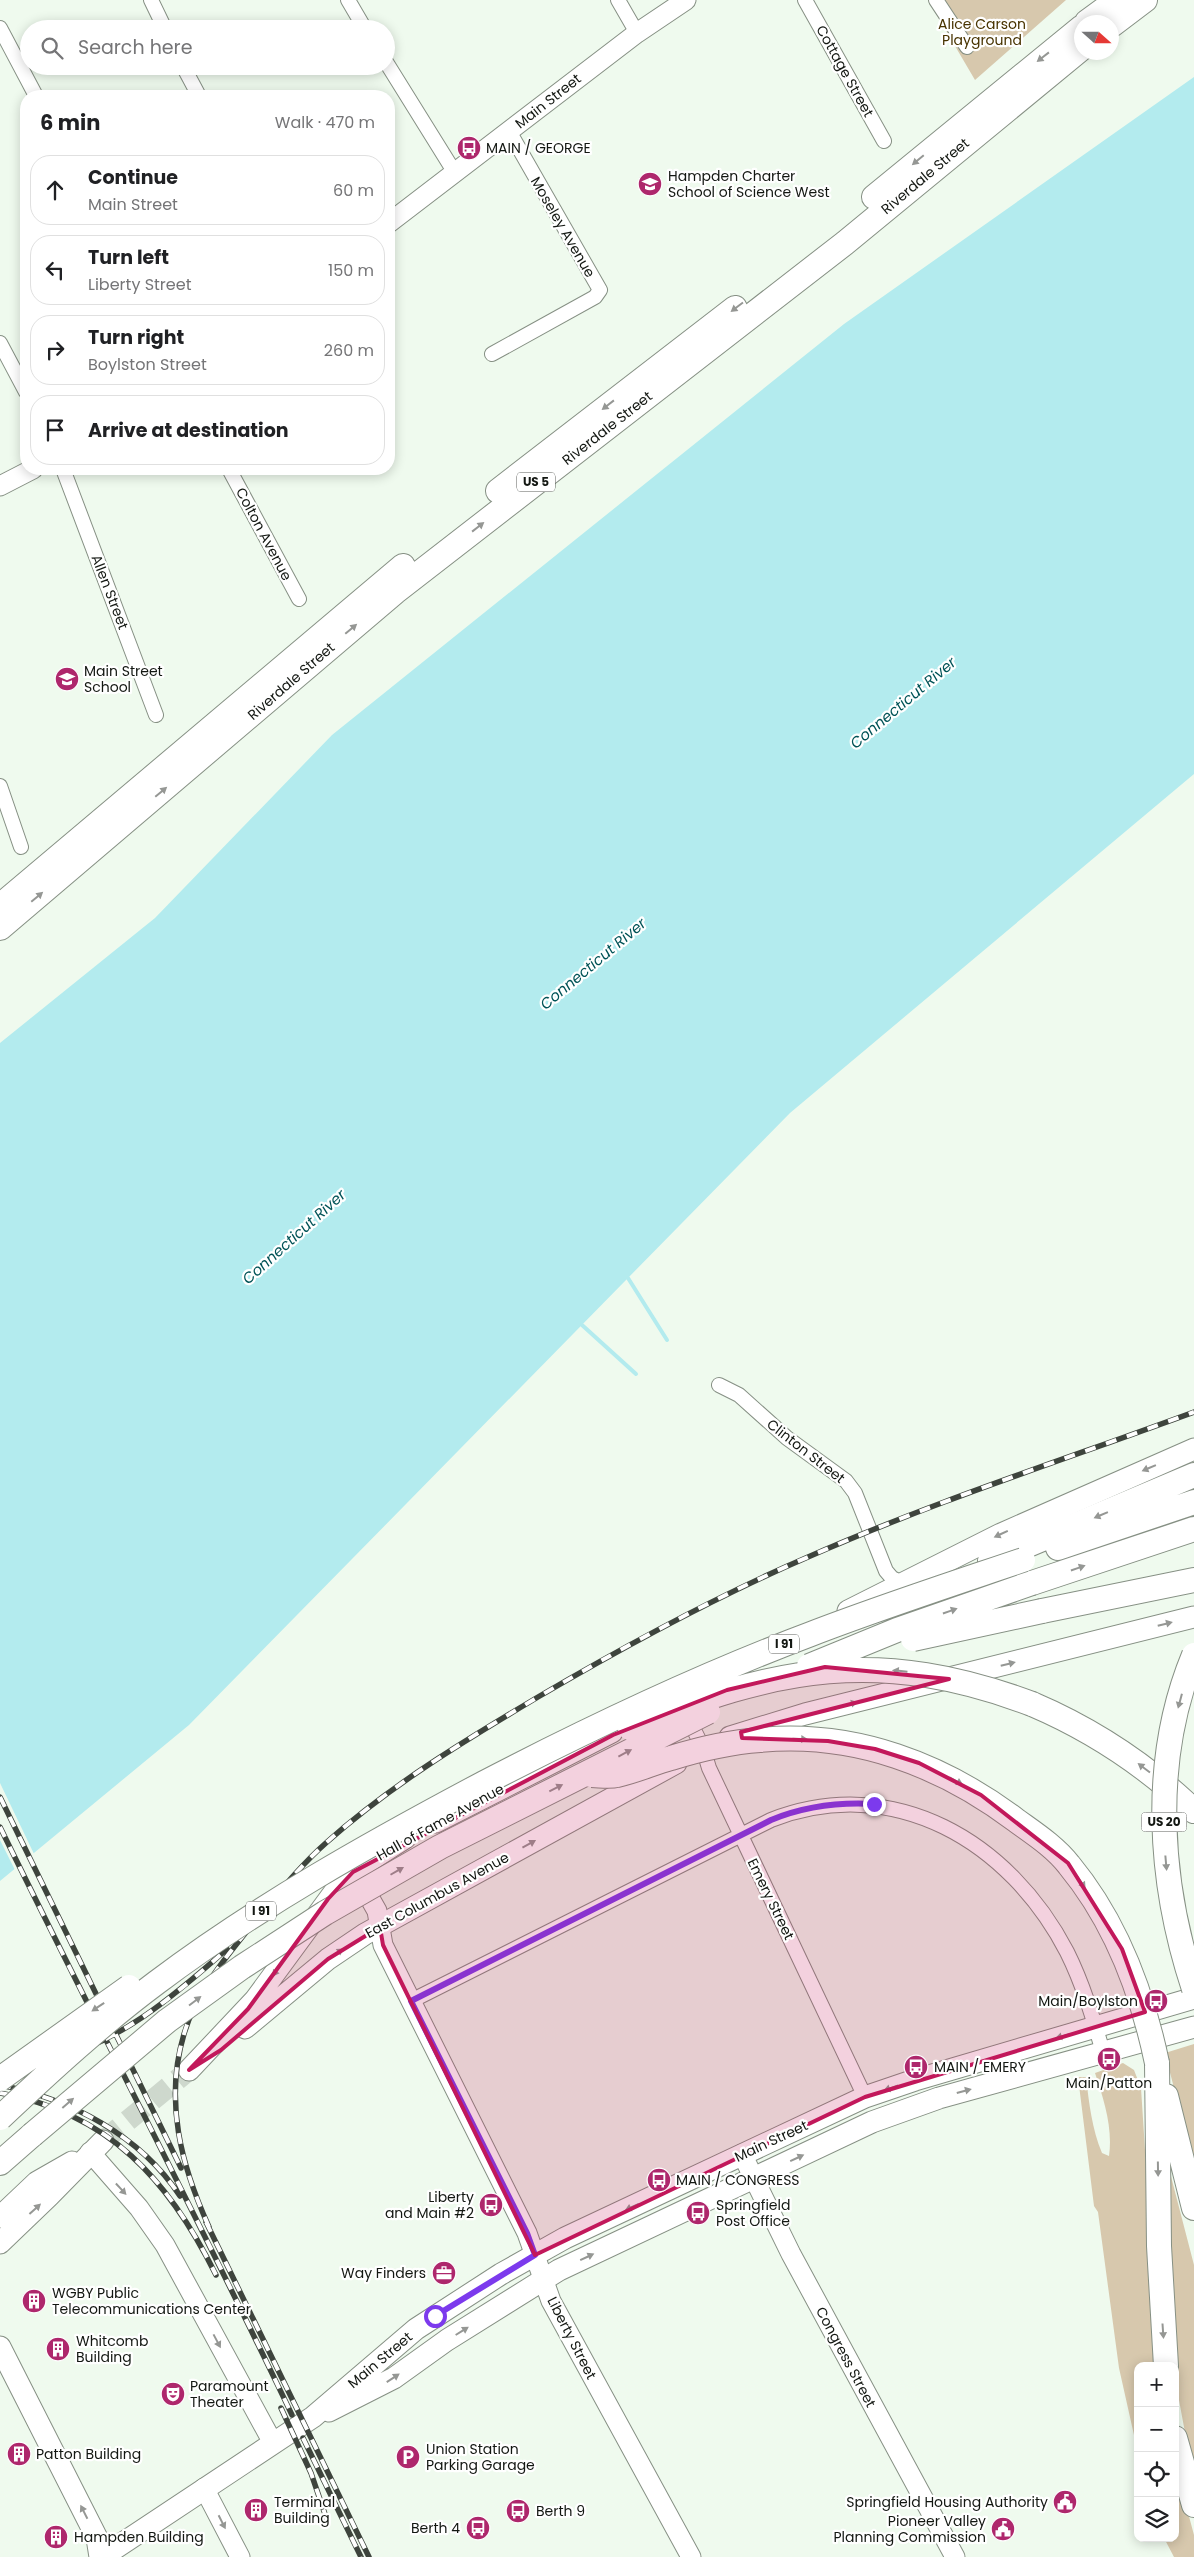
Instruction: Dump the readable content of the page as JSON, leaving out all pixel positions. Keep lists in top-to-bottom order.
{
  "streets": {
    "highway": [
      "Riverdale Street",
      "US 5",
      "I 91",
      "US 20"
    ],
    "main road": [
      "Main Street",
      "Hall of Fame Avenue",
      "East Columbus Avenue",
      "Liberty Street",
      "Congress Street"
    ],
    "street": [
      "Cottage Street",
      "Moseley Avenue",
      "Colton Avenue",
      "Allen Street",
      "Clinton Street",
      "Emery Street"
    ]
  },
  "crossings": [
    ["Main Street", "Moseley Avenue"],
    ["Main Street", "Emery Street"],
    ["Main Street", "Liberty Street"],
    ["Main Street", "Congress Street"],
    ["Clinton Street", "I 91"],
    ["Clinton Street", "Hall of Fame Avenue"],
    ["I 91", "Hall of Fame Avenue"],
    ["Hall of Fame Avenue", "East Columbus Avenue"],
    ["Hall of Fame Avenue", "Emery Street"],
    ["Hall of Fame Avenue", "Liberty Street"],
    ["East Columbus Avenue", "Emery Street"],
    ["East Columbus Avenue", "Liberty Street"]
  ],
  "one_way": ["Hall of Fame Avenue", "East Columbus Avenue"],
  "water": ["Connecticut River"],
  "parks": ["Alice Carson Playground"],
  "places": {
    "bus stop": [
      "MAIN / GEORGE",
      "Main/Boylston",
      "Main/Patton",
      "MAIN / EMERY",
      "MAIN / CONGRESS",
      "Liberty and Main #2",
      "Springfield Post Office",
      "Berth 9",
      "Berth 4"
    ],
    "school or university": ["Hampden Charter School of Science West", "Main Street School"],
    "office": ["Way Finders"],
    "building": [
      "WGBY Public Telecommunications Center",
      "Whitcomb Building",
      "Patton Building",
      "Terminal Building",
      "Hampden Building"
    ],
    "theatre": ["Paramount Theater"],
    "parking": ["Union Station Parking Garage"],
    "public building": ["Springfield Housing Authority", "Pioneer Valley Planning Commission"]
  },
  "north": "right",
  "page": {
    "search": "Search here",
    "heading": ["6 min", "Walk · 470 m"],
    "list": [
      ["Continue", "Main Street", "60 m"],
      ["Turn left", "Liberty Street", "150 m"],
      ["Turn right", "Boylston Street", "260 m"],
      "Arrive at destination"
    ],
    "map_buttons": ["+", "−"]
  }
}
